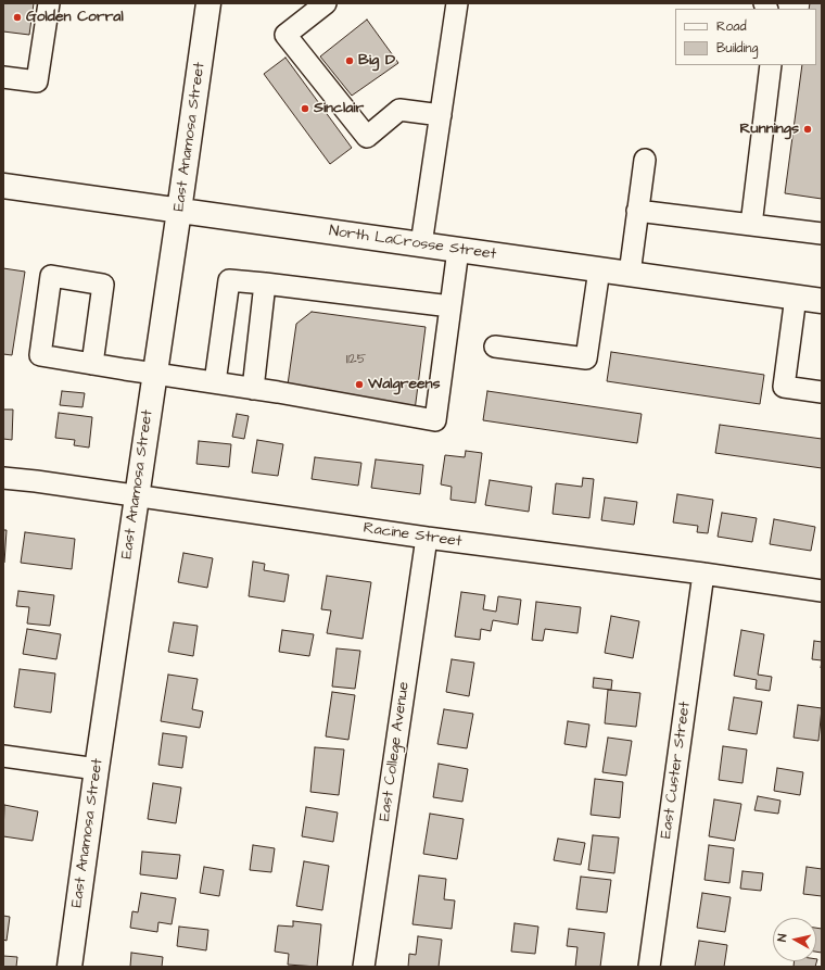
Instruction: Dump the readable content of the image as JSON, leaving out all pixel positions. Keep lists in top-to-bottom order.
{
  "streets": {
    "main road": ["East Anamosa Street", "North LaCrosse Street"],
    "street": ["Racine Street", "East College Avenue", "East Custer Street"]
  },
  "crossings": [
    ["East Anamosa Street", "North LaCrosse Street"],
    ["East Anamosa Street", "Racine Street"],
    ["Racine Street", "East College Avenue"],
    ["Racine Street", "East Custer Street"]
  ],
  "places": [
    "Golden Corral",
    "Big D",
    "Sinclair",
    "Runnings",
    "Walgreens"
  ],
  "house_numbers": ["1125"],
  "legend": ["Road", "Building"],
  "north": "left"
}
